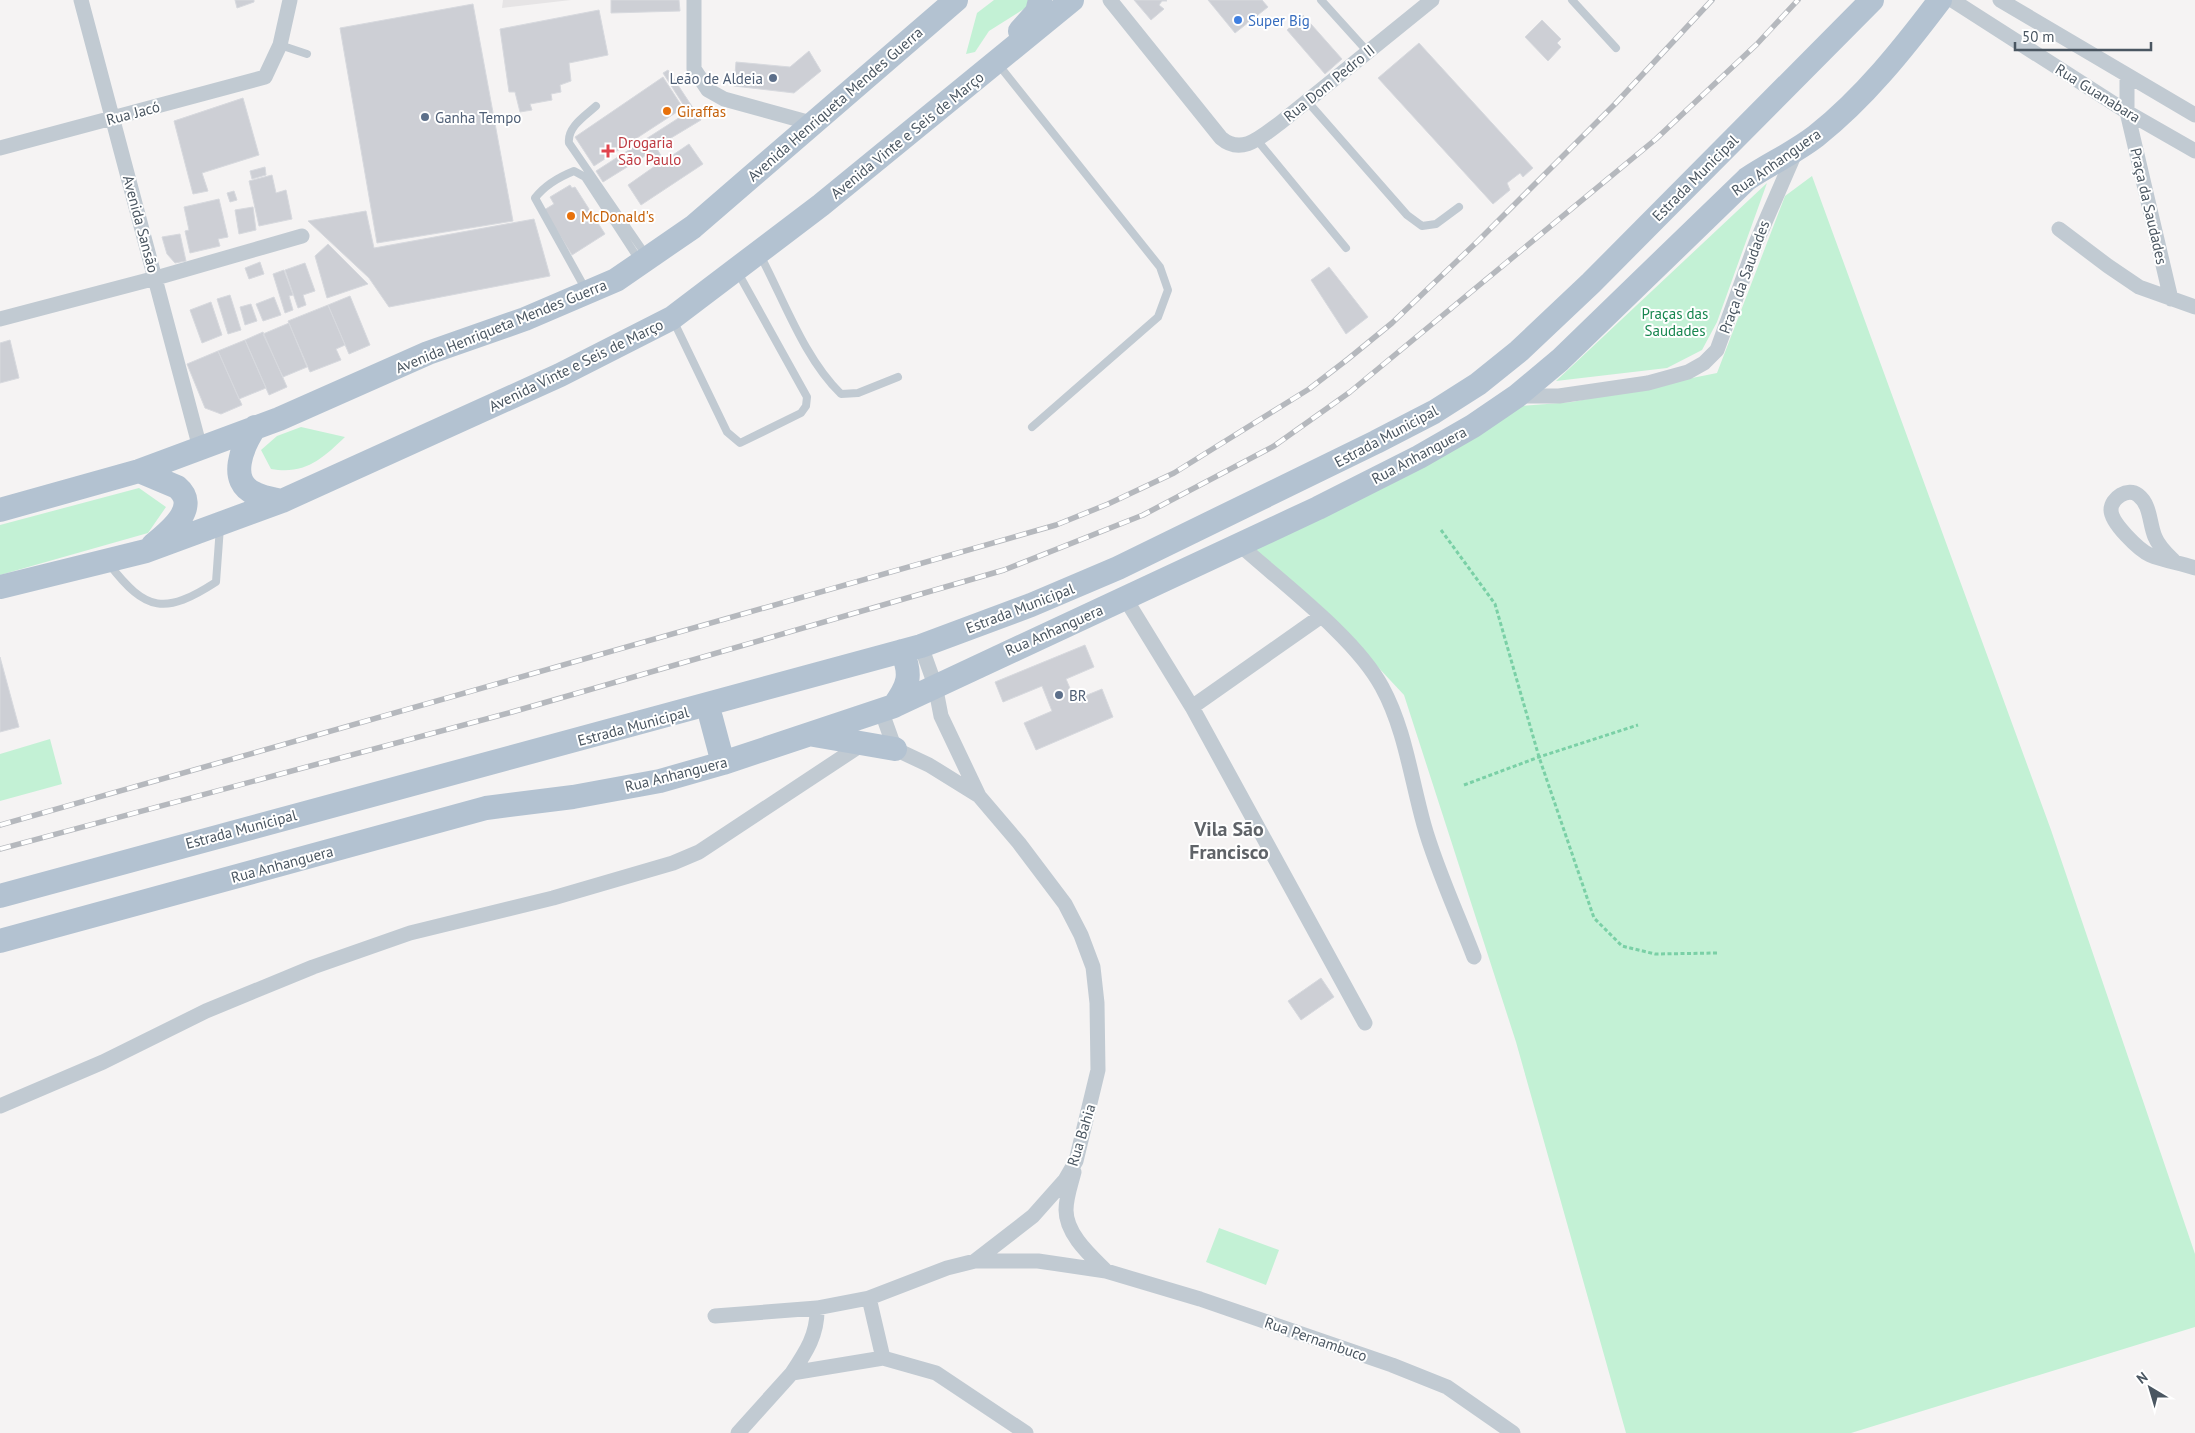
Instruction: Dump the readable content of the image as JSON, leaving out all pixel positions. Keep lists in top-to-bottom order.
{
  "streets": {
    "main road": [
      "Avenida Henriqueta Mendes Guerra",
      "Avenida Vinte e Seis de Março",
      "Rua Anhanguera",
      "Estrada Municipal"
    ],
    "street": [
      "Rua Dom Pedro II",
      "Rua Guanabara",
      "Rua Jacó",
      "Praça da Saudades",
      "Avenida Sansão",
      "Rua Bahia",
      "Rua Pernambuco"
    ]
  },
  "crossings": [
    ["Rua Guanabara", "Praça da Saudades"],
    ["Avenida Henriqueta Mendes Guerra", "Avenida Sansão"],
    ["Rua Jacó", "Avenida Sansão"],
    ["Rua Anhanguera", "Praça da Saudades"],
    ["Rua Bahia", "Rua Pernambuco"]
  ],
  "districts": ["Vila São Francisco"],
  "parks": ["Praças das Saudades"],
  "places": {
    "other": [
      "Super Big",
      "Leão de Aldeia",
      "Giraffas",
      "Ganha Tempo",
      "McDonald's",
      "BR"
    ],
    "health": ["Drogaria São Paulo"]
  },
  "scale_bar": "50 m",
  "north": "top left"
}
